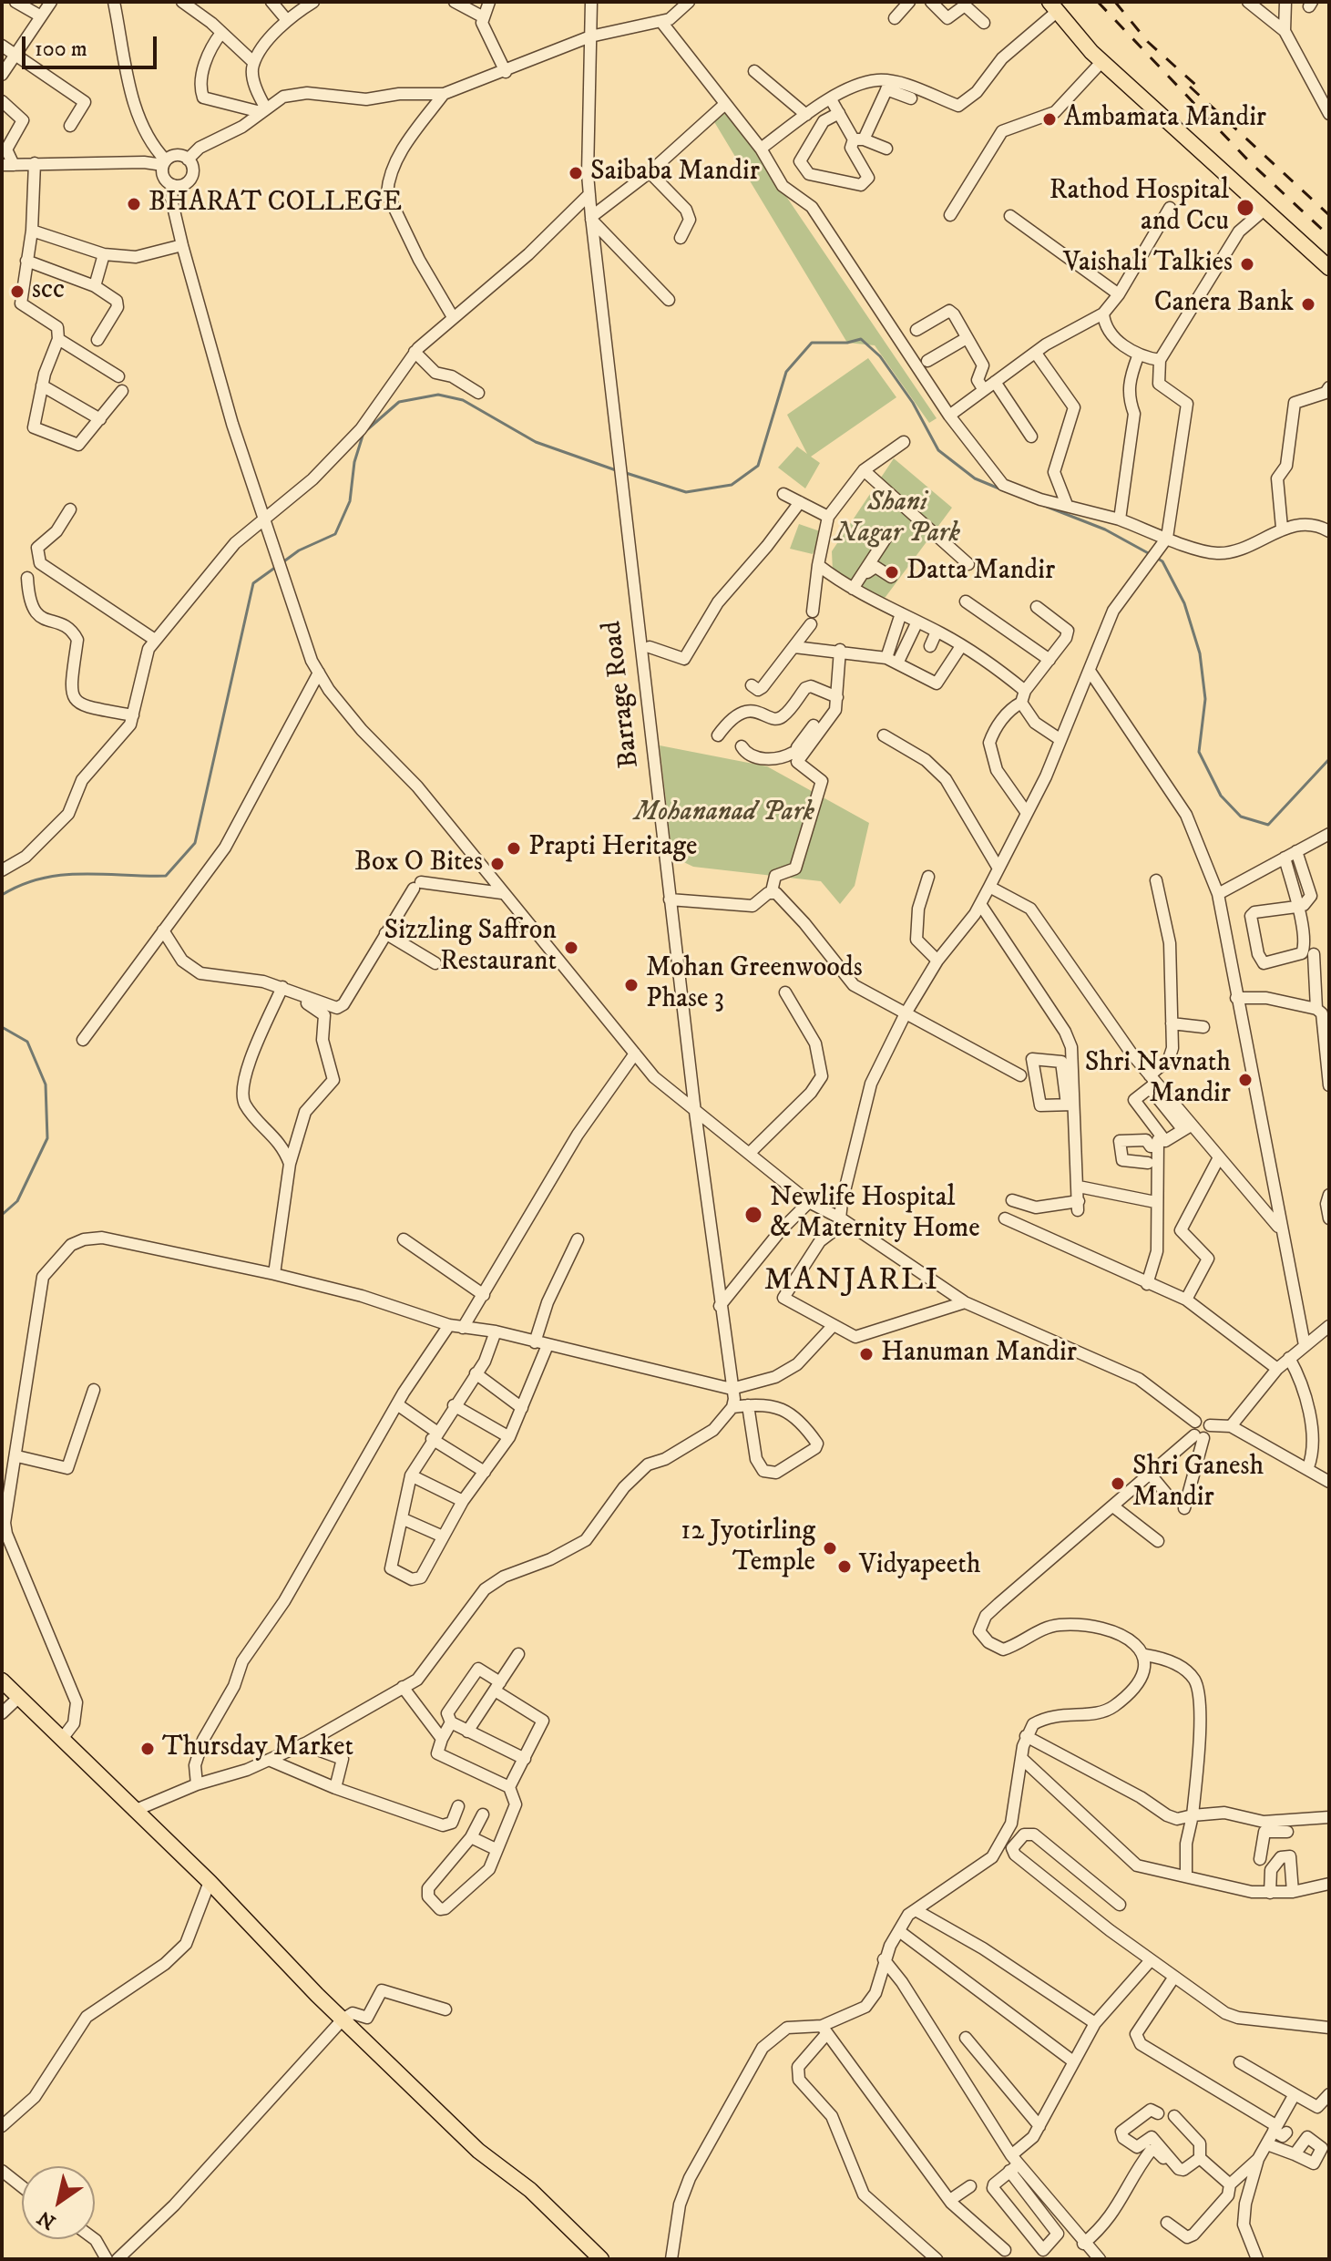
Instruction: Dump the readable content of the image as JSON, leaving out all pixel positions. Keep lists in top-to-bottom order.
{
  "streets": {
    "street": ["Barrage Road"]
  },
  "districts": ["MANJARLI"],
  "parks": ["Shani Nagar Park", "Mohananad Park"],
  "places": [
    "Ambamata Mandir",
    "Saibaba Mandir",
    "BHARAT COLLEGE",
    "Rathod Hospital and Ccu",
    "Vaishali Talkies",
    "scc",
    "Canera Bank",
    "Datta Mandir",
    "Prapti Heritage",
    "Box O Bites",
    "Sizzling Saffron Restaurant",
    "Mohan Greenwoods Phase 3",
    "Shri Navnath Mandir",
    "Newlife Hospital & Maternity Home",
    "Hanuman Mandir",
    "Shri Ganesh Mandir",
    "12 Jyotirling Temple",
    "Vidyapeeth",
    "Thursday Market"
  ],
  "scale_bar": "100 m",
  "north": "bottom left"
}
